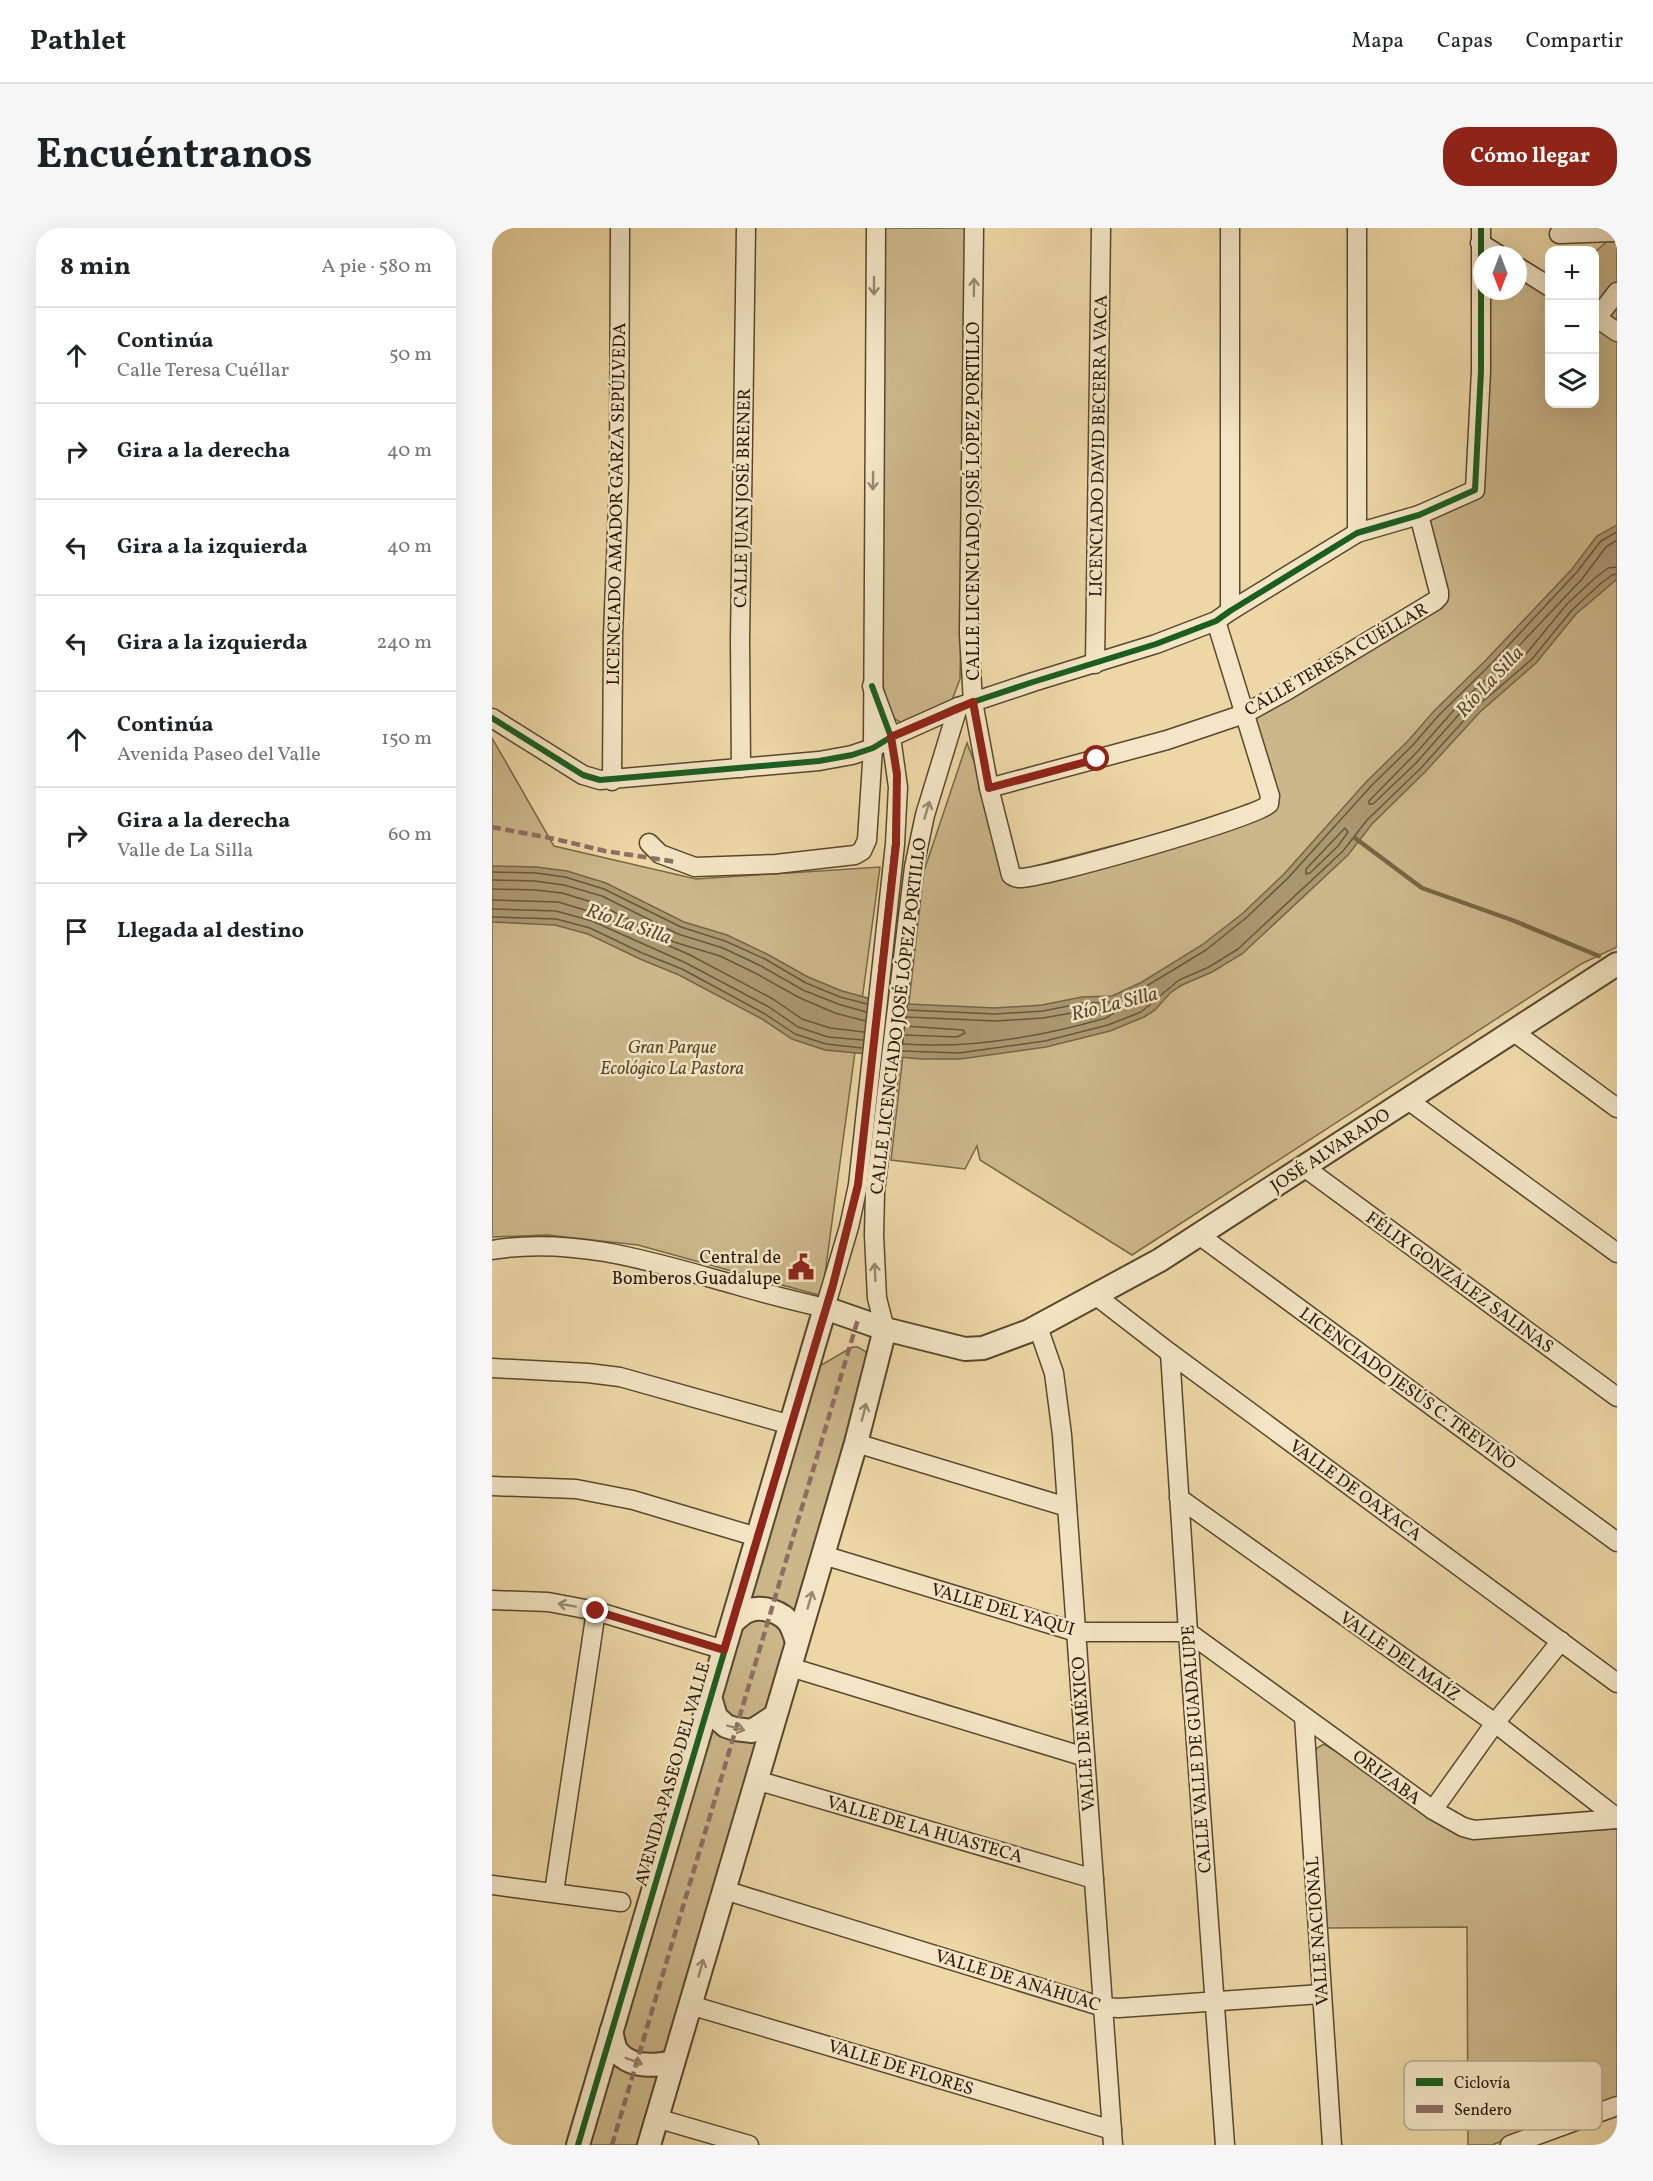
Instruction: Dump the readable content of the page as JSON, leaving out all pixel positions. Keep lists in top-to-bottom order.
{
  "streets": {
    "street": [
      "LICENCIADO DAVID BECERRA VACA",
      "CALLE JUAN JOSÉ BRENER",
      "CALLE LICENCIADO JOSÉ LÓPEZ PORTILLO",
      "LICENCIADO AMADOR GARZA SEPÚLVEDA",
      "CALLE TERESA CUÉLLAR",
      "JOSÉ ALVARADO",
      "FÉLIX GONZÁLEZ SALINAS",
      "LICENCIADO JESÚS C. TREVIÑO",
      "VALLE DE OAXACA",
      "VALLE DEL YAQUI",
      "VALLE DEL MAÍZ",
      "VALLE DE MÉXICO",
      "CALLE VALLE DE GUADALUPE",
      "AVENIDA PASEO DEL VALLE",
      "ORIZABA",
      "VALLE DE LA HUASTECA",
      "VALLE NACIONAL",
      "VALLE DE ANÁHUAC",
      "VALLE DE FLORES"
    ]
  },
  "crossings": [
    ["CALLE LICENCIADO JOSÉ LÓPEZ PORTILLO", "CALLE TERESA CUÉLLAR"],
    ["CALLE LICENCIADO JOSÉ LÓPEZ PORTILLO", "JOSÉ ALVARADO"],
    ["CALLE LICENCIADO JOSÉ LÓPEZ PORTILLO", "AVENIDA PASEO DEL VALLE"],
    ["JOSÉ ALVARADO", "FÉLIX GONZÁLEZ SALINAS"],
    ["JOSÉ ALVARADO", "LICENCIADO JESÚS C. TREVIÑO"],
    ["JOSÉ ALVARADO", "VALLE DE OAXACA"],
    ["JOSÉ ALVARADO", "VALLE DE MÉXICO"],
    ["JOSÉ ALVARADO", "AVENIDA PASEO DEL VALLE"],
    ["VALLE DE OAXACA", "CALLE VALLE DE GUADALUPE"],
    ["VALLE DEL YAQUI", "VALLE DE MÉXICO"],
    ["VALLE DEL YAQUI", "CALLE VALLE DE GUADALUPE"],
    ["VALLE DEL YAQUI", "ORIZABA"],
    ["VALLE DEL MAÍZ", "CALLE VALLE DE GUADALUPE"],
    ["VALLE DEL MAÍZ", "ORIZABA"],
    ["VALLE DE MÉXICO", "VALLE DE LA HUASTECA"],
    ["VALLE DE MÉXICO", "VALLE DE ANÁHUAC"],
    ["VALLE DE MÉXICO", "VALLE DE FLORES"],
    ["CALLE VALLE DE GUADALUPE", "ORIZABA"],
    ["CALLE VALLE DE GUADALUPE", "VALLE DE ANÁHUAC"],
    ["ORIZABA", "VALLE NACIONAL"],
    ["VALLE NACIONAL", "VALLE DE ANÁHUAC"]
  ],
  "water": ["Río La Silla"],
  "parks": ["Gran Parque Ecológico La Pastora"],
  "places": {
    "public building": ["Central de Bomberos Guadalupe"]
  },
  "legend": ["Ciclovía", "Sendero"],
  "north": "bottom",
  "page": {
    "header": "Pathlet",
    "nav": ["Mapa", "Capas", "Compartir"],
    "title": "Encuéntranos",
    "buttons": "Cómo llegar",
    "heading": ["8 min", "A pie · 580 m"],
    "map_buttons": ["+", "−"],
    "list": [
      ["Continúa", "Calle Teresa Cuéllar", "50 m"],
      ["Gira a la derecha", "40 m"],
      ["Gira a la izquierda", "40 m"],
      ["Gira a la izquierda", "240 m"],
      ["Continúa", "Avenida Paseo del Valle", "150 m"],
      ["Gira a la derecha", "Valle de La Silla", "60 m"],
      "Llegada al destino"
    ]
  }
}
